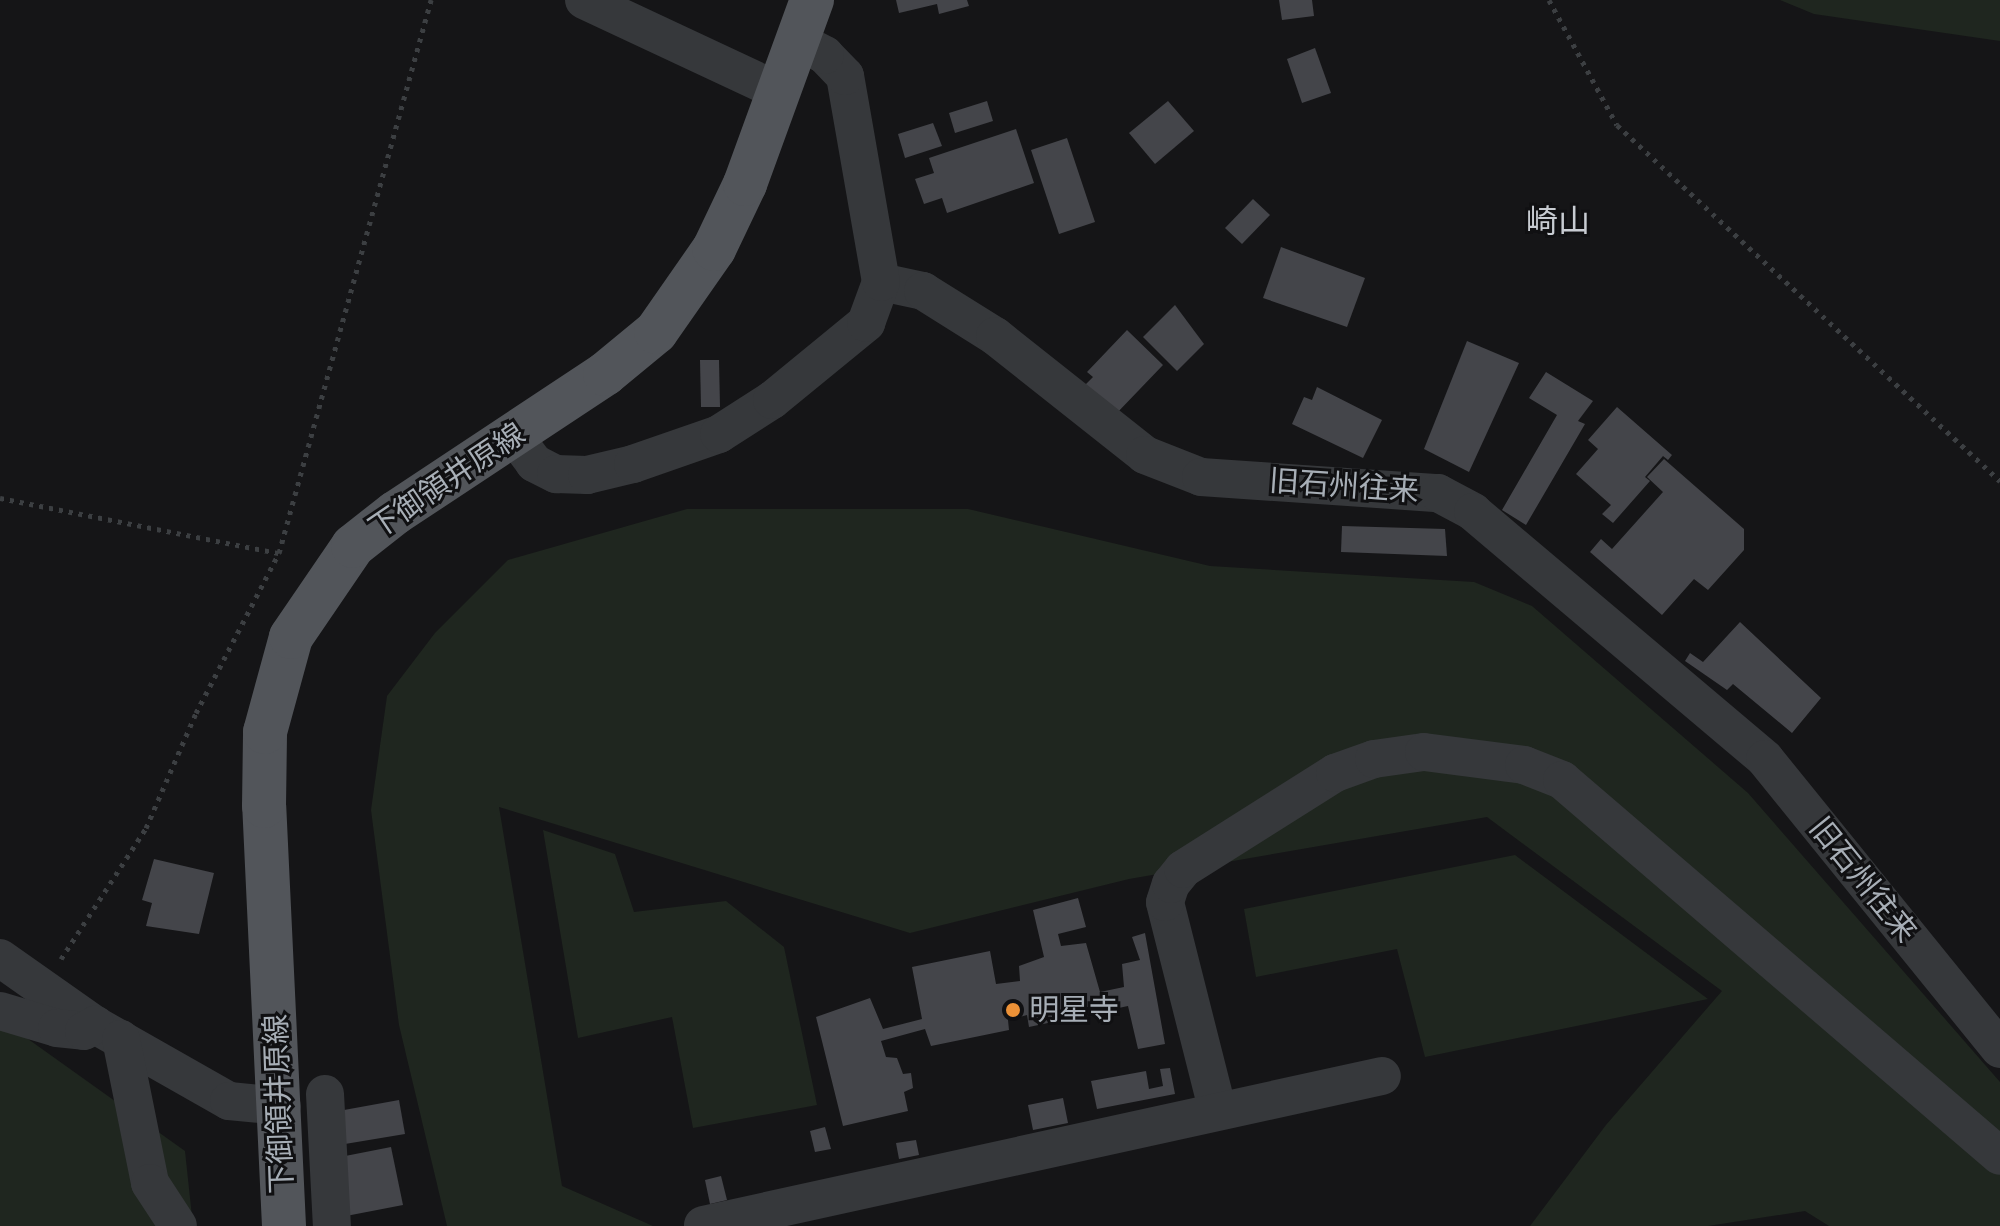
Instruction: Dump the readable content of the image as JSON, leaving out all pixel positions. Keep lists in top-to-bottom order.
{
  "streets": {
    "main road": ["下御領井原線"],
    "street": ["旧石州往来"]
  },
  "districts": ["崎山"],
  "places": ["明星寺"]
}
